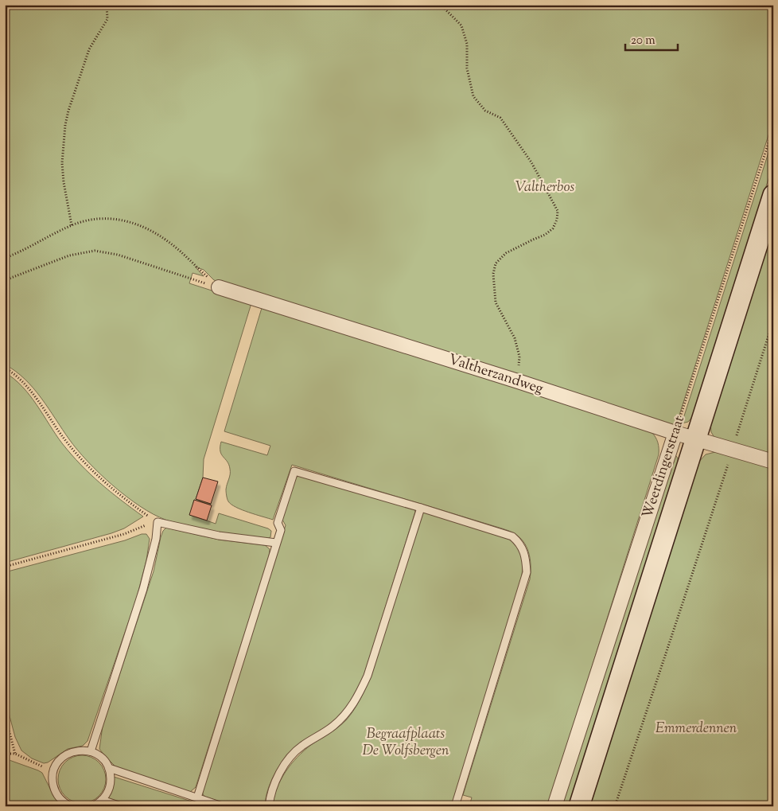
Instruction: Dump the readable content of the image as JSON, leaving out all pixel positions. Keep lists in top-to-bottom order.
{
  "streets": {
    "main road": ["Weerdingerstraat"],
    "street": ["Valtherzandweg"]
  },
  "crossings": [
    ["Valtherzandweg", "Weerdingerstraat"]
  ],
  "parks": ["Valtherbos", "Emmerdennen", "Begraafplaats De Wolfsbergen"],
  "scale_bar": "20 m"
}
